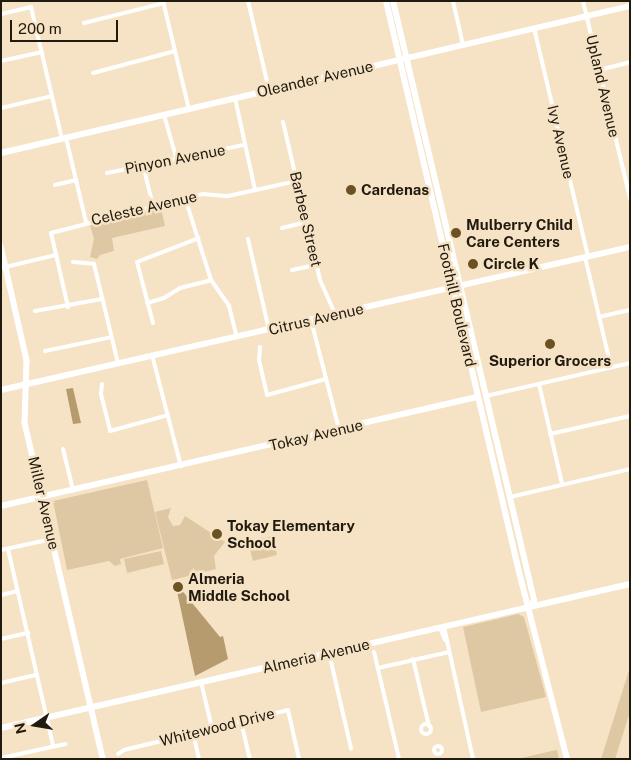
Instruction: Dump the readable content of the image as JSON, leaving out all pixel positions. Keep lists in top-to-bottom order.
{
  "streets": {
    "main road": ["Foothill Boulevard"],
    "street": [
      "Oleander Avenue",
      "Upland Avenue",
      "Ivy Avenue",
      "Pinyon Avenue",
      "Celeste Avenue",
      "Barbee Street",
      "Citrus Avenue",
      "Tokay Avenue",
      "Miller Avenue",
      "Almeria Avenue",
      "Whitewood Drive"
    ]
  },
  "crossings": [
    ["Oleander Avenue", "Upland Avenue"],
    ["Oleander Avenue", "Ivy Avenue"],
    ["Oleander Avenue", "Foothill Boulevard"],
    ["Ivy Avenue", "Citrus Avenue"],
    ["Ivy Avenue", "Tokay Avenue"],
    ["Celeste Avenue", "Barbee Street"],
    ["Barbee Street", "Citrus Avenue"],
    ["Foothill Boulevard", "Citrus Avenue"],
    ["Foothill Boulevard", "Tokay Avenue"],
    ["Foothill Boulevard", "Almeria Avenue"],
    ["Citrus Avenue", "Miller Avenue"],
    ["Tokay Avenue", "Miller Avenue"],
    ["Miller Avenue", "Almeria Avenue"]
  ],
  "places": [
    "Cardenas",
    "Mulberry Child Care Centers",
    "Circle K",
    "Superior Grocers",
    "Tokay Elementary School",
    "Almeria Middle School"
  ],
  "scale_bar": "200 m",
  "north": "left"
}
